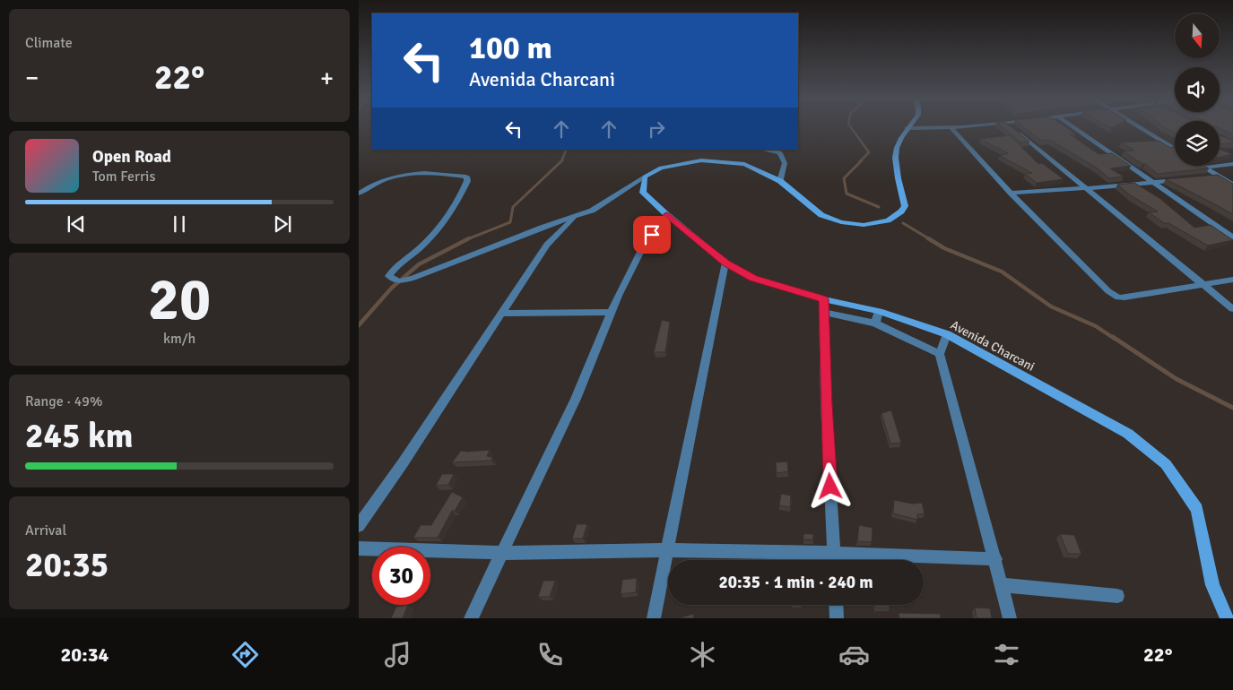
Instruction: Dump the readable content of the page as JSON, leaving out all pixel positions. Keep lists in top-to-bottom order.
{
  "streets": {
    "main road": ["Avenida Charcani"]
  },
  "north": "bottom",
  "page": {
    "tile": [
      "Climate",
      ["20", "km/h"],
      ["Range · 49%", "245 km"],
      ["Arrival", "20:35"]
    ],
    "turn": ["100 m", "Avenida Charcani"],
    "heat": ["−", "22°", "+"],
    "song": ["Open Road", "Tom Ferris"],
    "limit": "30",
    "trip": "20:35 · 1 min · 240 m",
    "tabs": ["20:34", "22°"]
  }
}
